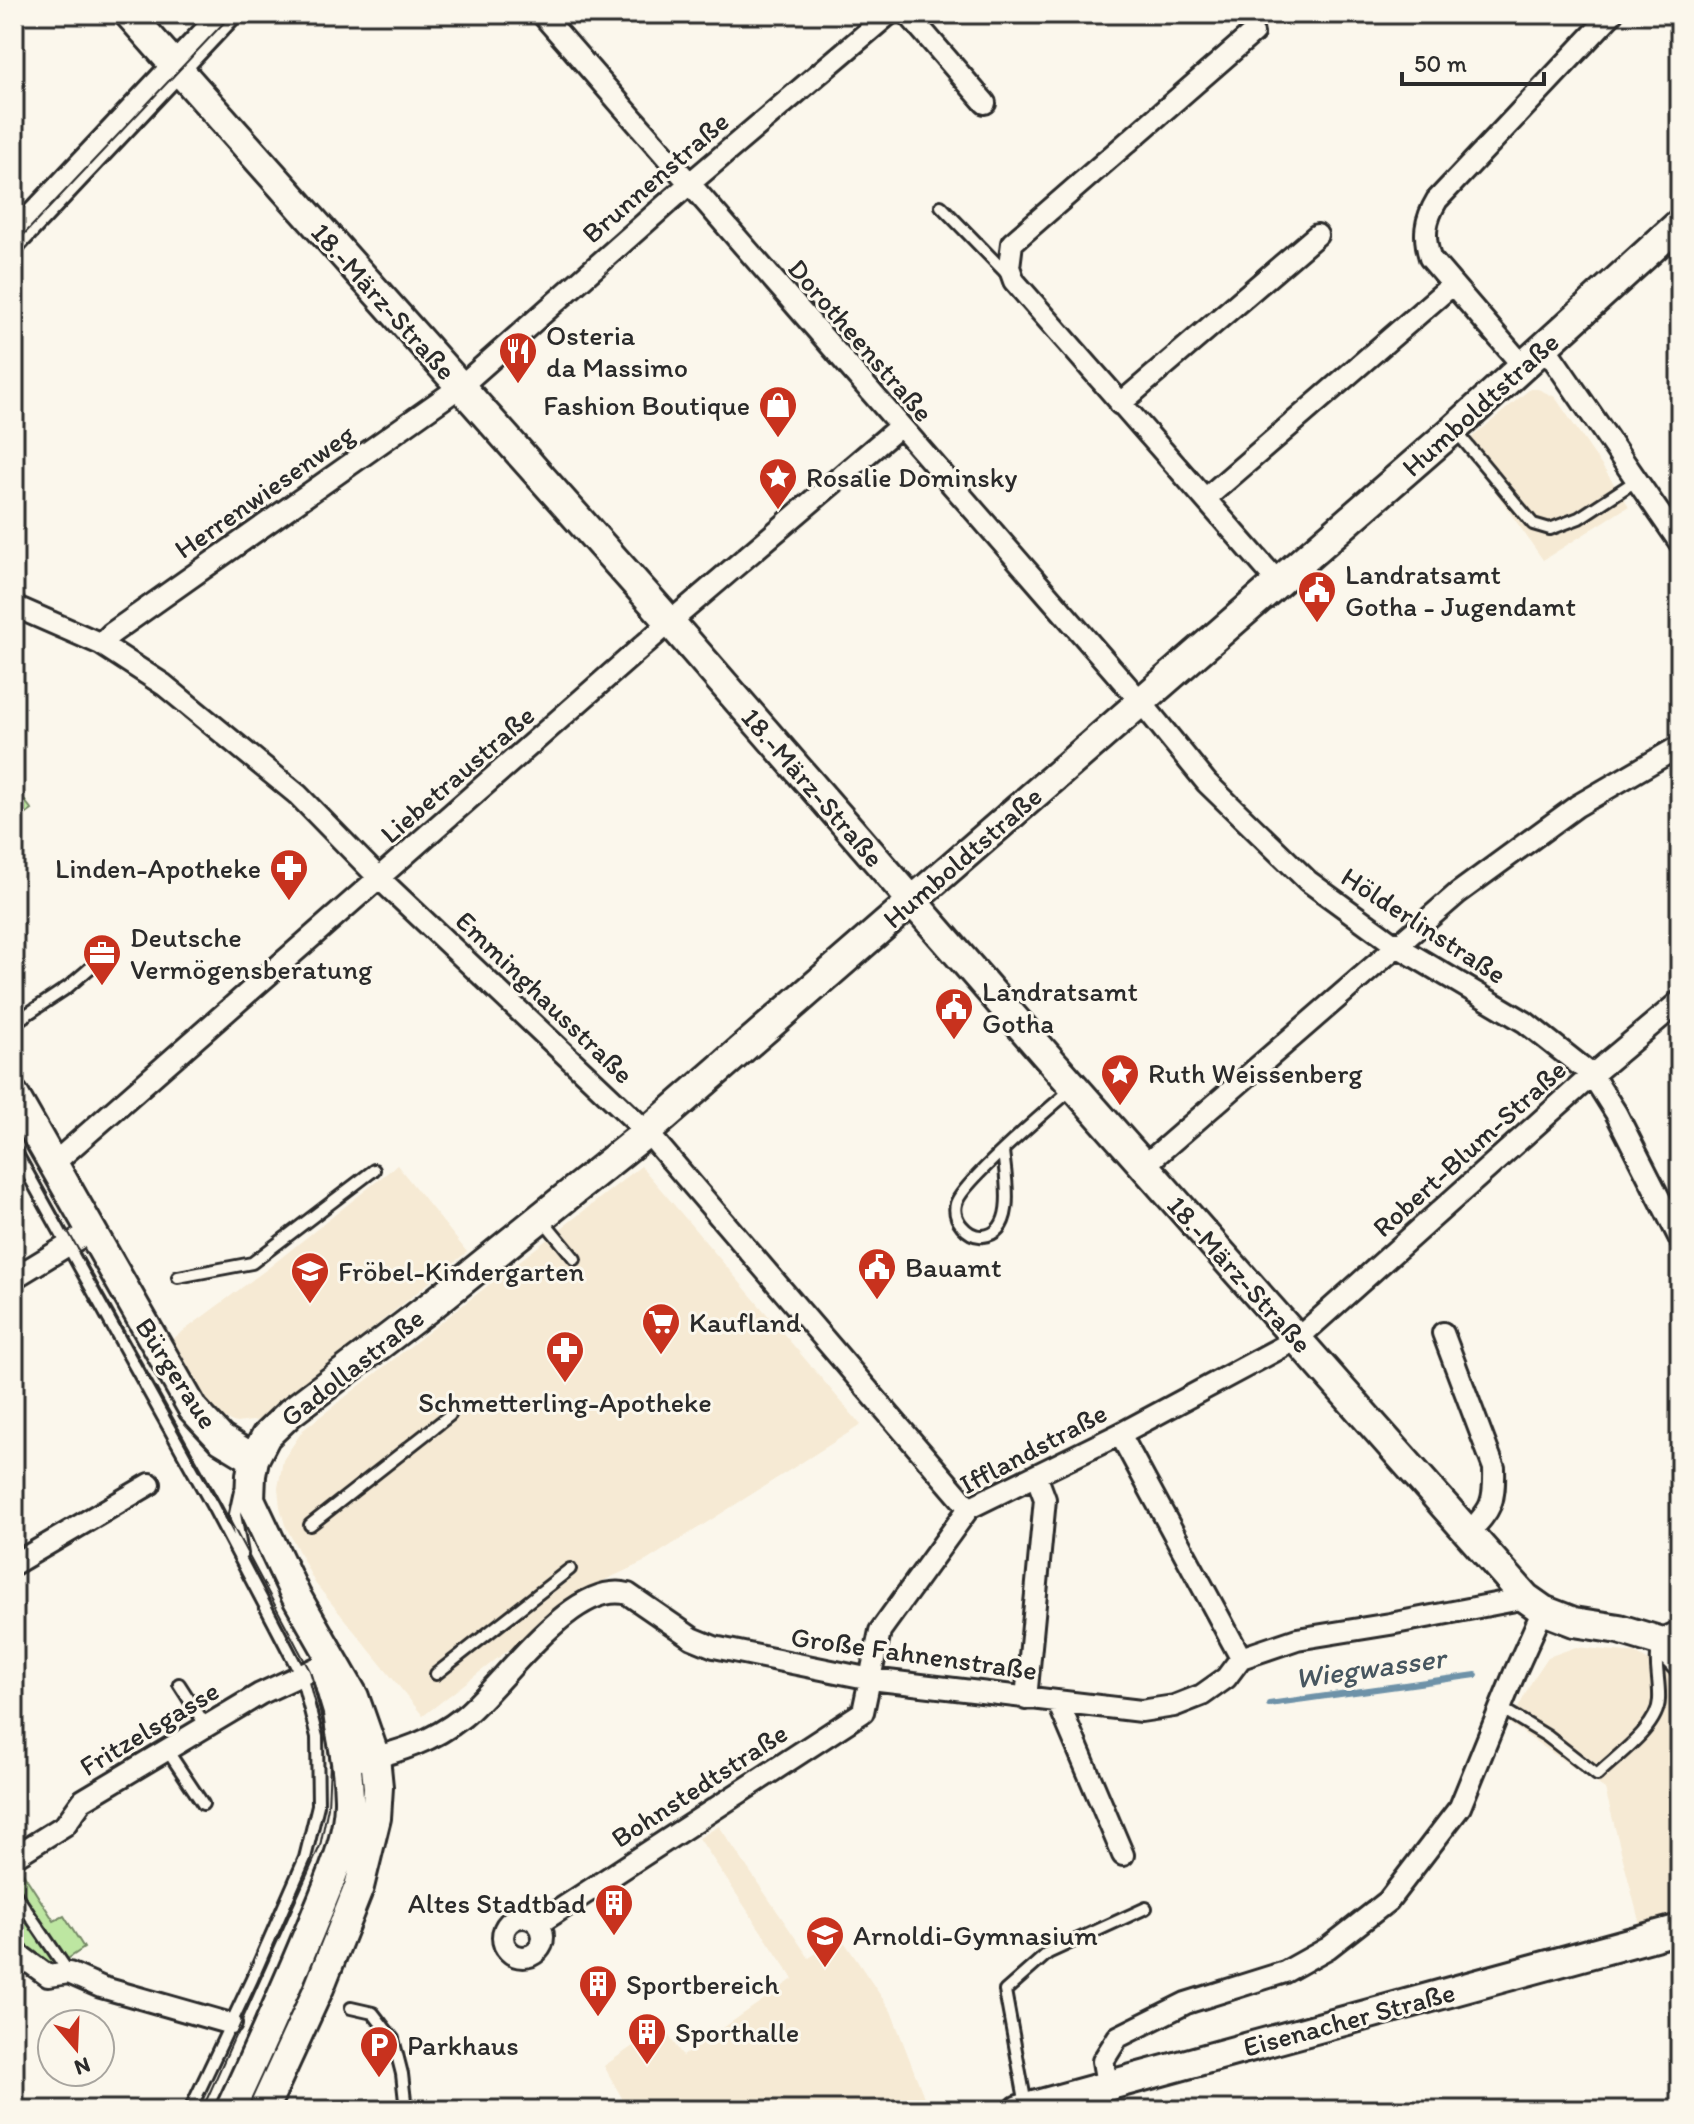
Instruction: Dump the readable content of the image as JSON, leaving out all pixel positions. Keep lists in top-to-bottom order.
{
  "streets": {
    "main road": [
      "18.-März-Straße",
      "Humboldtstraße",
      "Gadollastraße",
      "Bürgeraue",
      "Eisenacher Straße"
    ],
    "street": [
      "Brunnenstraße",
      "Dorotheenstraße",
      "Herrenwiesenweg",
      "Liebetraustraße",
      "Hölderlinstraße",
      "Emminghausstraße",
      "Robert-Blum-Straße",
      "Ifflandstraße",
      "Große Fahnenstraße",
      "Fritzelsgasse",
      "Bohnstedtstraße"
    ]
  },
  "crossings": [
    ["Brunnenstraße", "18.-März-Straße"],
    ["Brunnenstraße", "Dorotheenstraße"],
    ["Brunnenstraße", "Herrenwiesenweg"],
    ["18.-März-Straße", "Humboldtstraße"],
    ["18.-März-Straße", "Herrenwiesenweg"],
    ["18.-März-Straße", "Liebetraustraße"],
    ["18.-März-Straße", "Robert-Blum-Straße"],
    ["18.-März-Straße", "Ifflandstraße"],
    ["18.-März-Straße", "Große Fahnenstraße"],
    ["Dorotheenstraße", "Humboldtstraße"],
    ["Dorotheenstraße", "Liebetraustraße"],
    ["Dorotheenstraße", "Hölderlinstraße"],
    ["Humboldtstraße", "Hölderlinstraße"],
    ["Humboldtstraße", "Emminghausstraße"],
    ["Humboldtstraße", "Gadollastraße"],
    ["Herrenwiesenweg", "Emminghausstraße"],
    ["Liebetraustraße", "Emminghausstraße"],
    ["Liebetraustraße", "Bürgeraue"],
    ["Hölderlinstraße", "Robert-Blum-Straße"],
    ["Emminghausstraße", "Gadollastraße"],
    ["Emminghausstraße", "Ifflandstraße"],
    ["Robert-Blum-Straße", "Ifflandstraße"],
    ["Gadollastraße", "Bürgeraue"],
    ["Ifflandstraße", "Große Fahnenstraße"],
    ["Ifflandstraße", "Bohnstedtstraße"],
    ["Große Fahnenstraße", "Bohnstedtstraße"]
  ],
  "water": ["Wiegwasser"],
  "places": {
    "restaurant": ["Osteria da Massimo"],
    "shop": ["Fashion Boutique"],
    "place": ["Rosalie Dominsky", "Ruth Weissenberg"],
    "public building": ["Landratsamt Gotha - Jugendamt", "Landratsamt Gotha", "Bauamt"],
    "pharmacy": ["Linden-Apotheke", "Schmetterling-Apotheke"],
    "office": ["Deutsche Vermögensberatung"],
    "school or university": ["Fröbel-Kindergarten", "Arnoldi-Gymnasium"],
    "supermarket": ["Kaufland"],
    "building": ["Altes Stadtbad", "Sportbereich", "Sporthalle"],
    "parking": ["Parkhaus"]
  },
  "scale_bar": "50 m",
  "north": "bottom"
}
